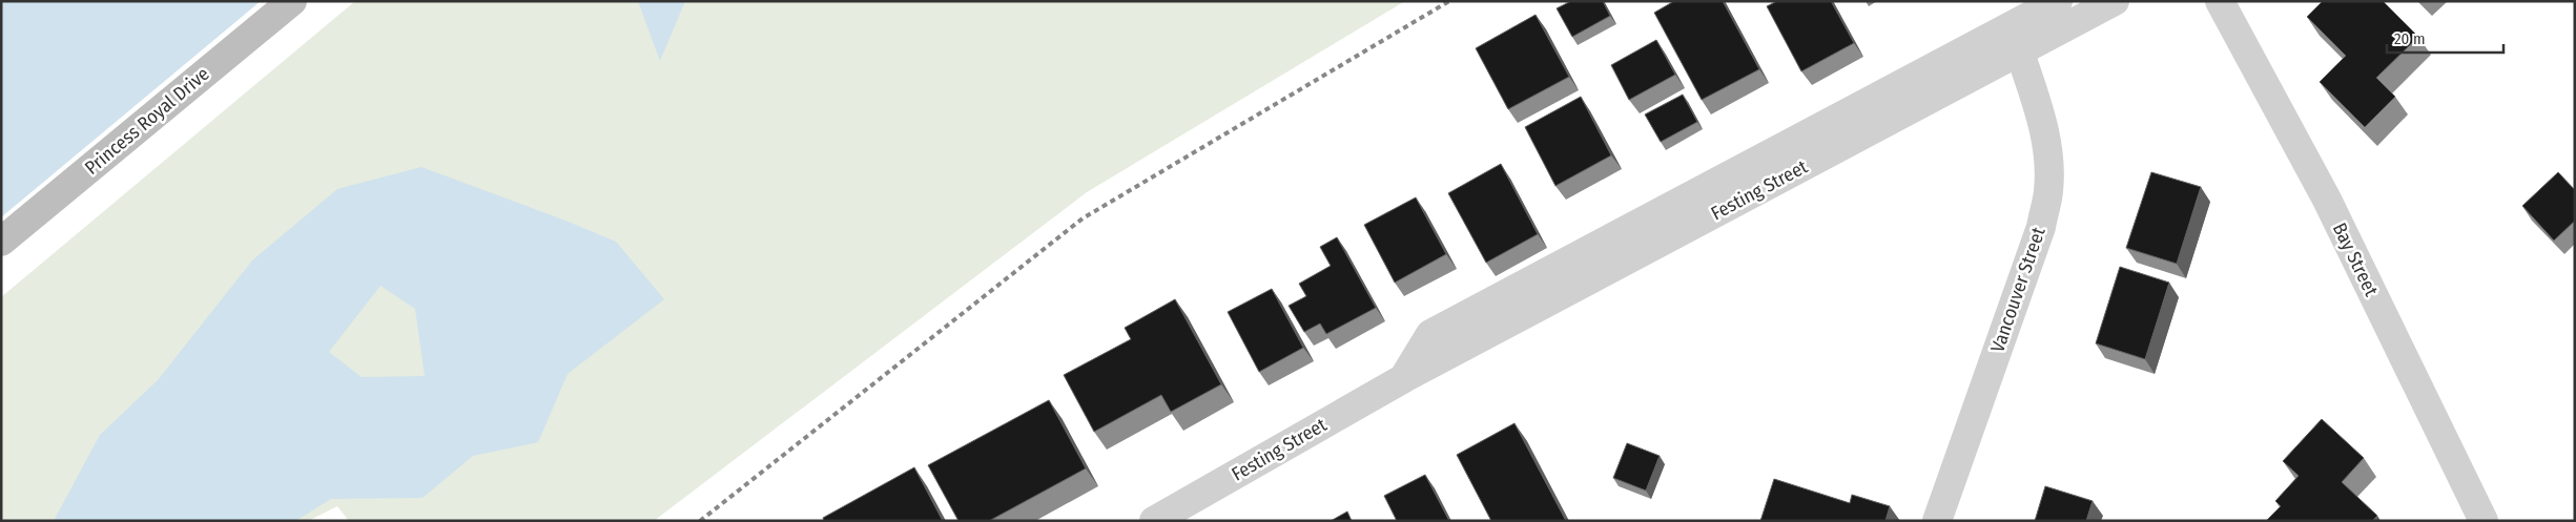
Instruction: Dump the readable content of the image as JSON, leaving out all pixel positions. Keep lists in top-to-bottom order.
{
  "streets": {
    "main road": ["Princess Royal Drive"],
    "street": ["Festing Street", "Bay Street", "Vancouver Street"]
  },
  "crossings": [
    ["Festing Street", "Vancouver Street"]
  ],
  "scale_bar": "20 m"
}
